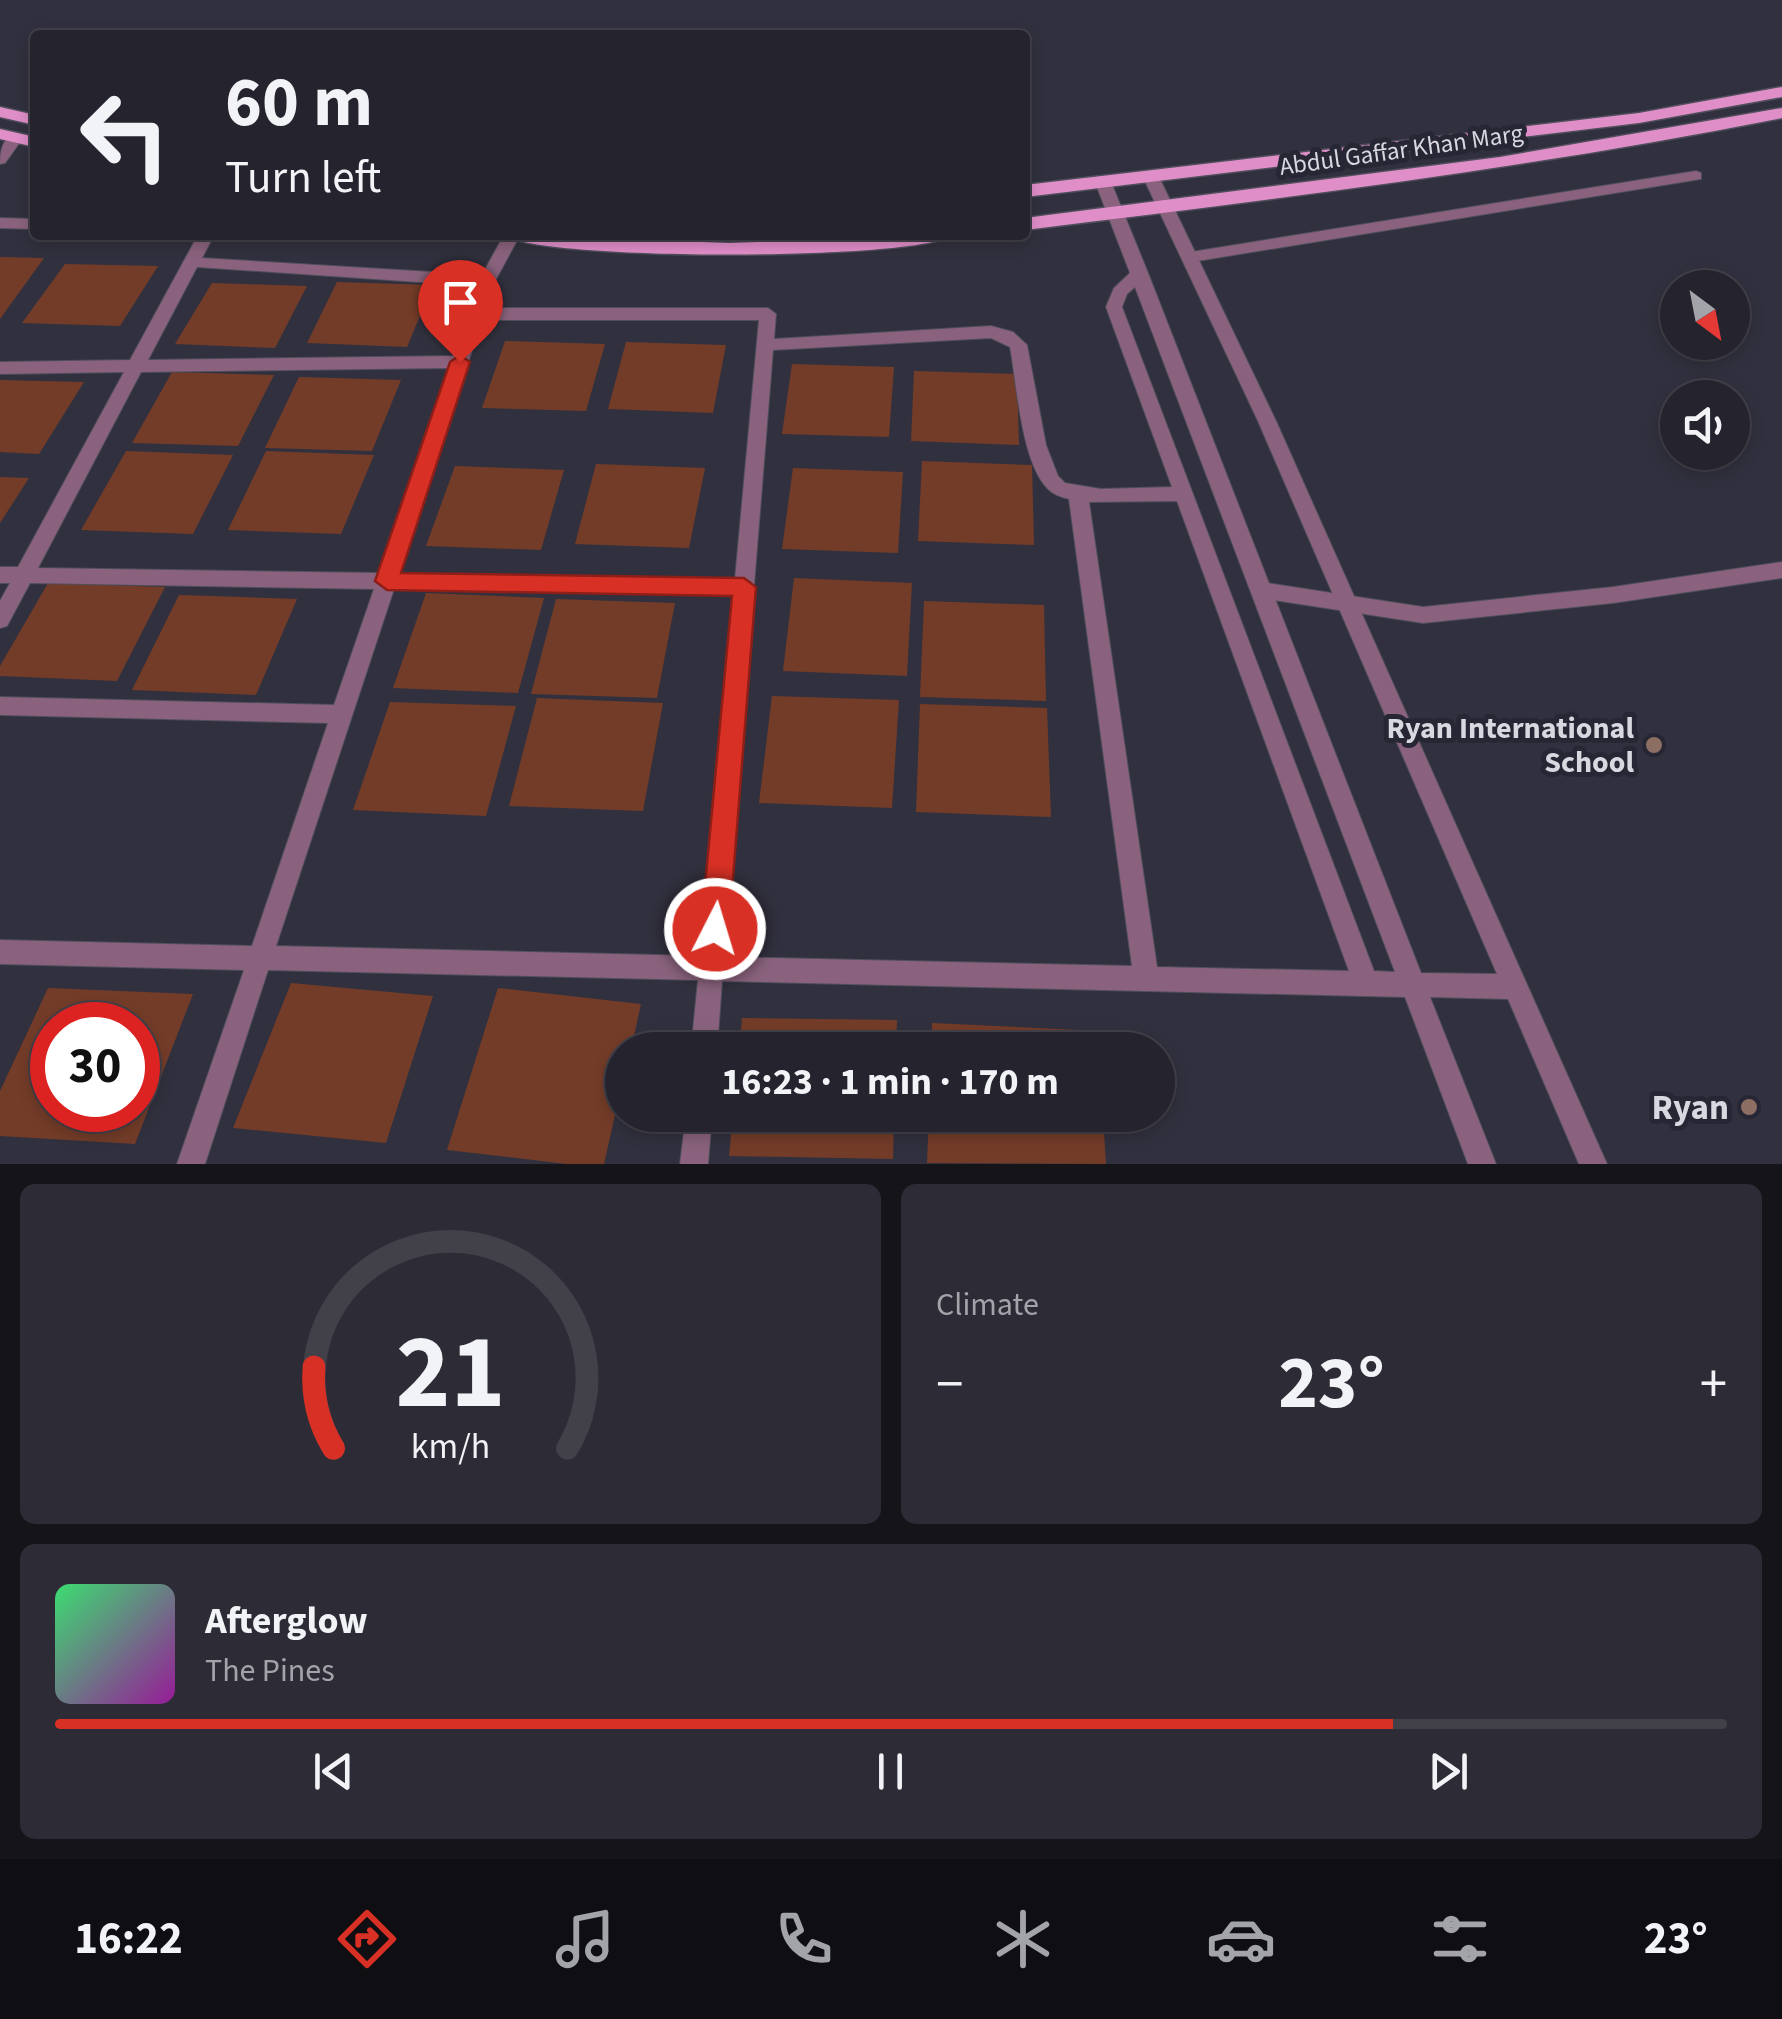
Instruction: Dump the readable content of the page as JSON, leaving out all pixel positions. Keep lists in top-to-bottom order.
{
  "streets": {
    "main road": ["Abdul Gaffar Khan Marg"]
  },
  "places": ["Ryan International School", "Ryan"],
  "north": "bottom right",
  "page": {
    "turn": ["60 m", "Turn left"],
    "limit": "30",
    "trip": "16:23 · 1 min · 170 m",
    "tile": "Climate",
    "heat": ["−", "23°", "+"],
    "song": ["Afterglow", "The Pines"],
    "tabs": ["16:22", "23°"],
    "gauge": ["21", "km/h"]
  }
}
